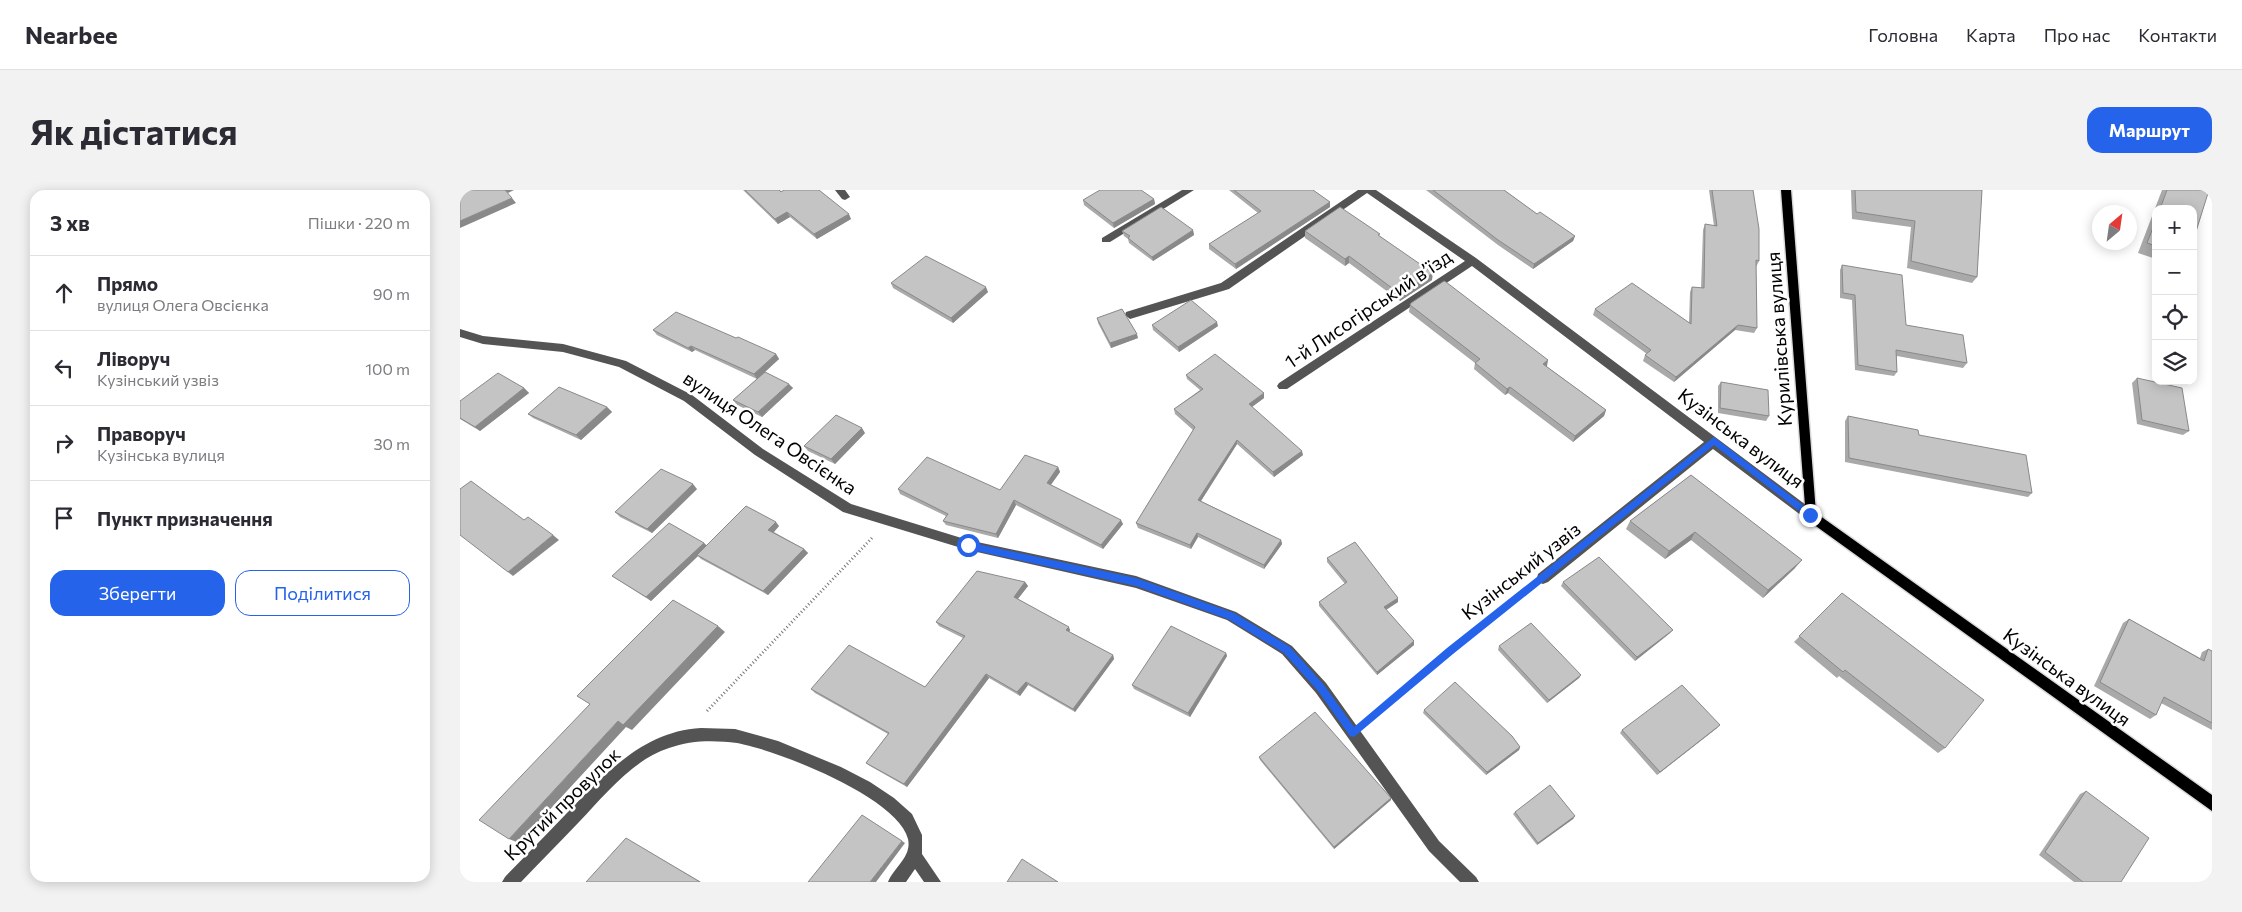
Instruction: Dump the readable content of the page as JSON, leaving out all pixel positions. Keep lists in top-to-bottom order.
{
  "streets": {
    "main road": ["Курилівська вулиця", "Кузінська вулиця"],
    "street": [
      "1-й Лисогірський в’їзд",
      "вулиця Олега Овсієнка",
      "Кузінський узвіз",
      "Крутий провулок"
    ]
  },
  "crossings": [
    ["1-й Лисогірський в’їзд", "Кузінська вулиця"],
    ["Курилівська вулиця", "Кузінська вулиця"],
    ["вулиця Олега Овсієнка", "Кузінський узвіз"],
    ["Кузінська вулиця", "Кузінський узвіз"]
  ],
  "north": "top right",
  "page": {
    "header": "Nearbee",
    "nav": [
      "Головна",
      "Карта",
      "Про нас",
      "Контакти"
    ],
    "buttons": [
      "Маршрут",
      ["Зберегти", "Поділитися"]
    ],
    "title": "Як дістатися",
    "heading": ["3 хв", "Пішки · 220 m"],
    "map_buttons": ["+", "−"],
    "list": [
      ["Прямо", "вулиця Олега Овсієнка", "90 m"],
      ["Ліворуч", "Кузінський узвіз", "100 m"],
      ["Праворуч", "Кузінська вулиця", "30 m"],
      "Пункт призначення"
    ]
  }
}
